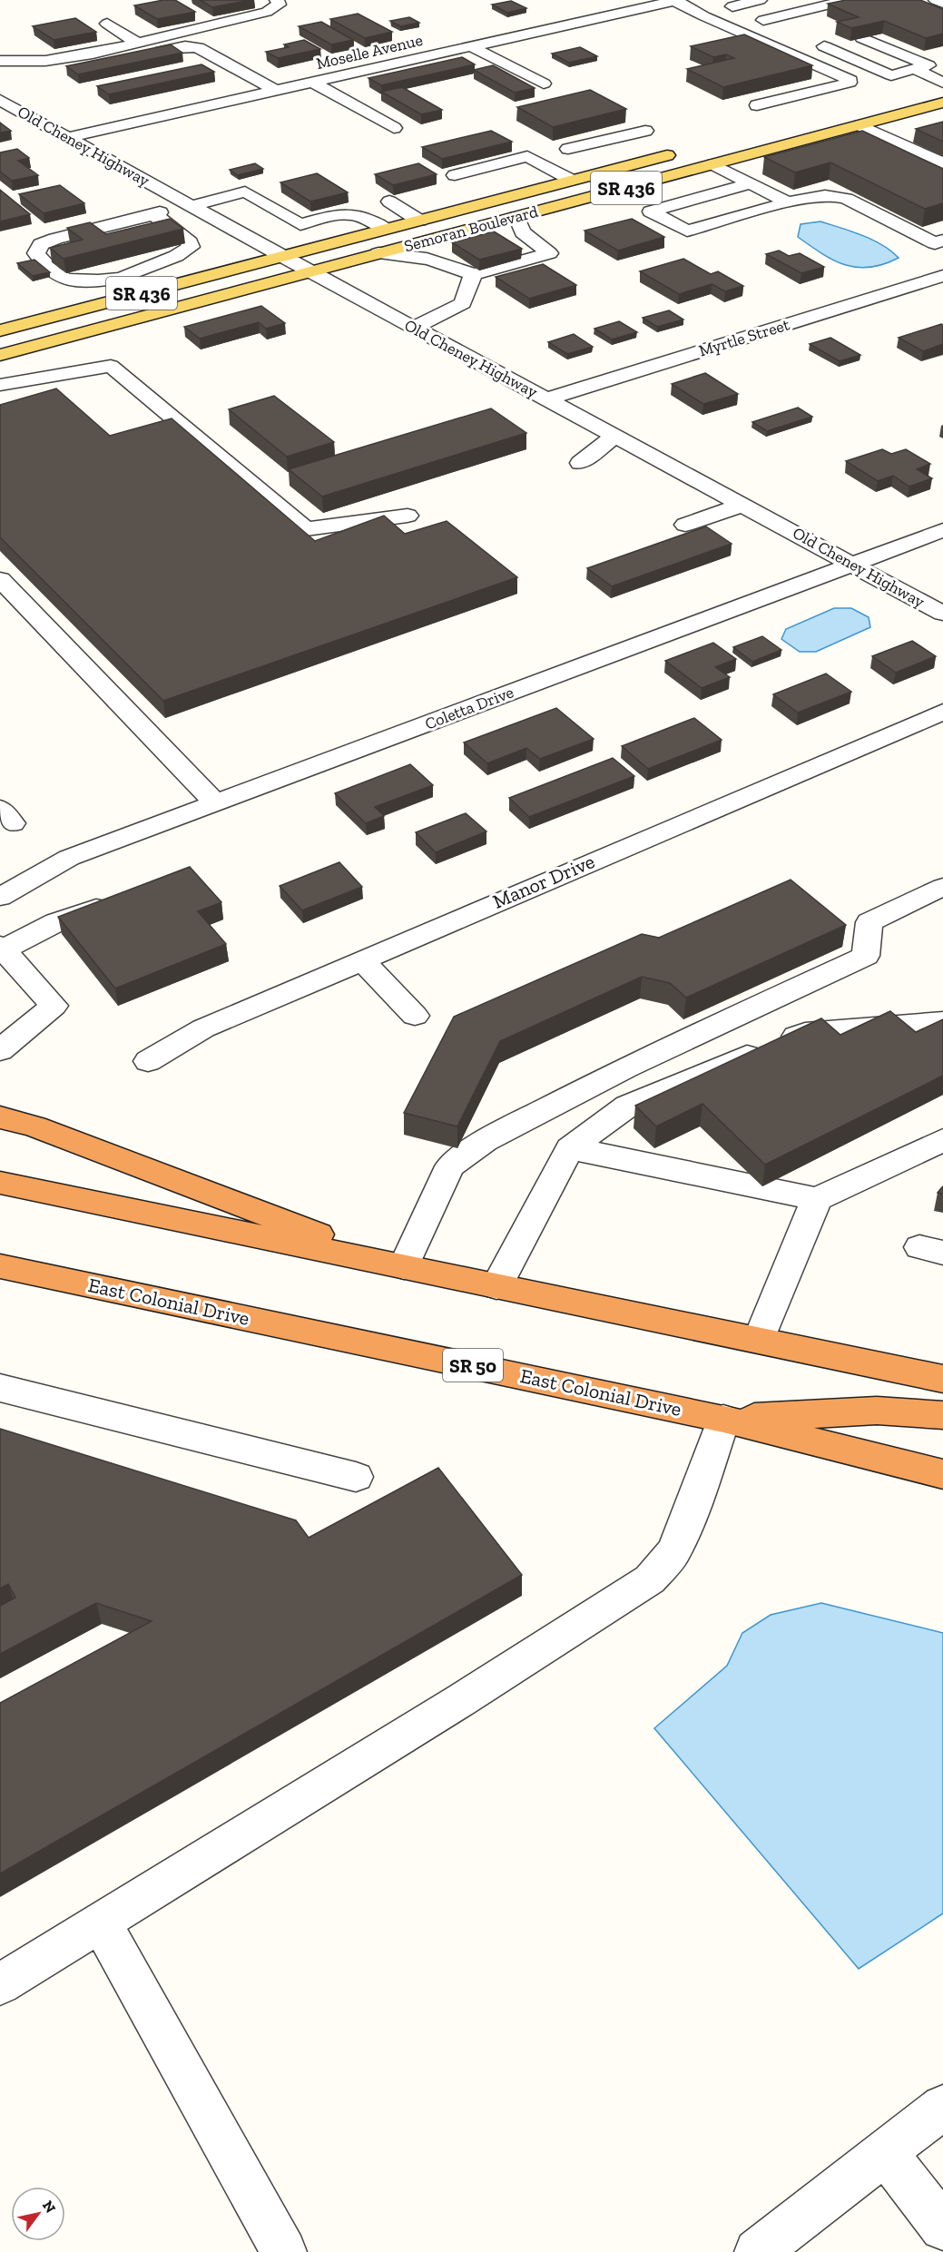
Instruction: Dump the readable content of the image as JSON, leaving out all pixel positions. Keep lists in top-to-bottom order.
{
  "streets": {
    "highway": ["East Colonial Drive", "SR 50"],
    "main road": ["SR 436", "Semoran Boulevard"],
    "street": [
      "Moselle Avenue",
      "Old Cheney Highway",
      "Myrtle Street",
      "Coletta Drive",
      "Manor Drive"
    ]
  },
  "crossings": [
    ["Moselle Avenue", "Old Cheney Highway"],
    ["Old Cheney Highway", "Semoran Boulevard"],
    ["Old Cheney Highway", "Myrtle Street"],
    ["Old Cheney Highway", "Coletta Drive"]
  ],
  "north": "top right"
}
